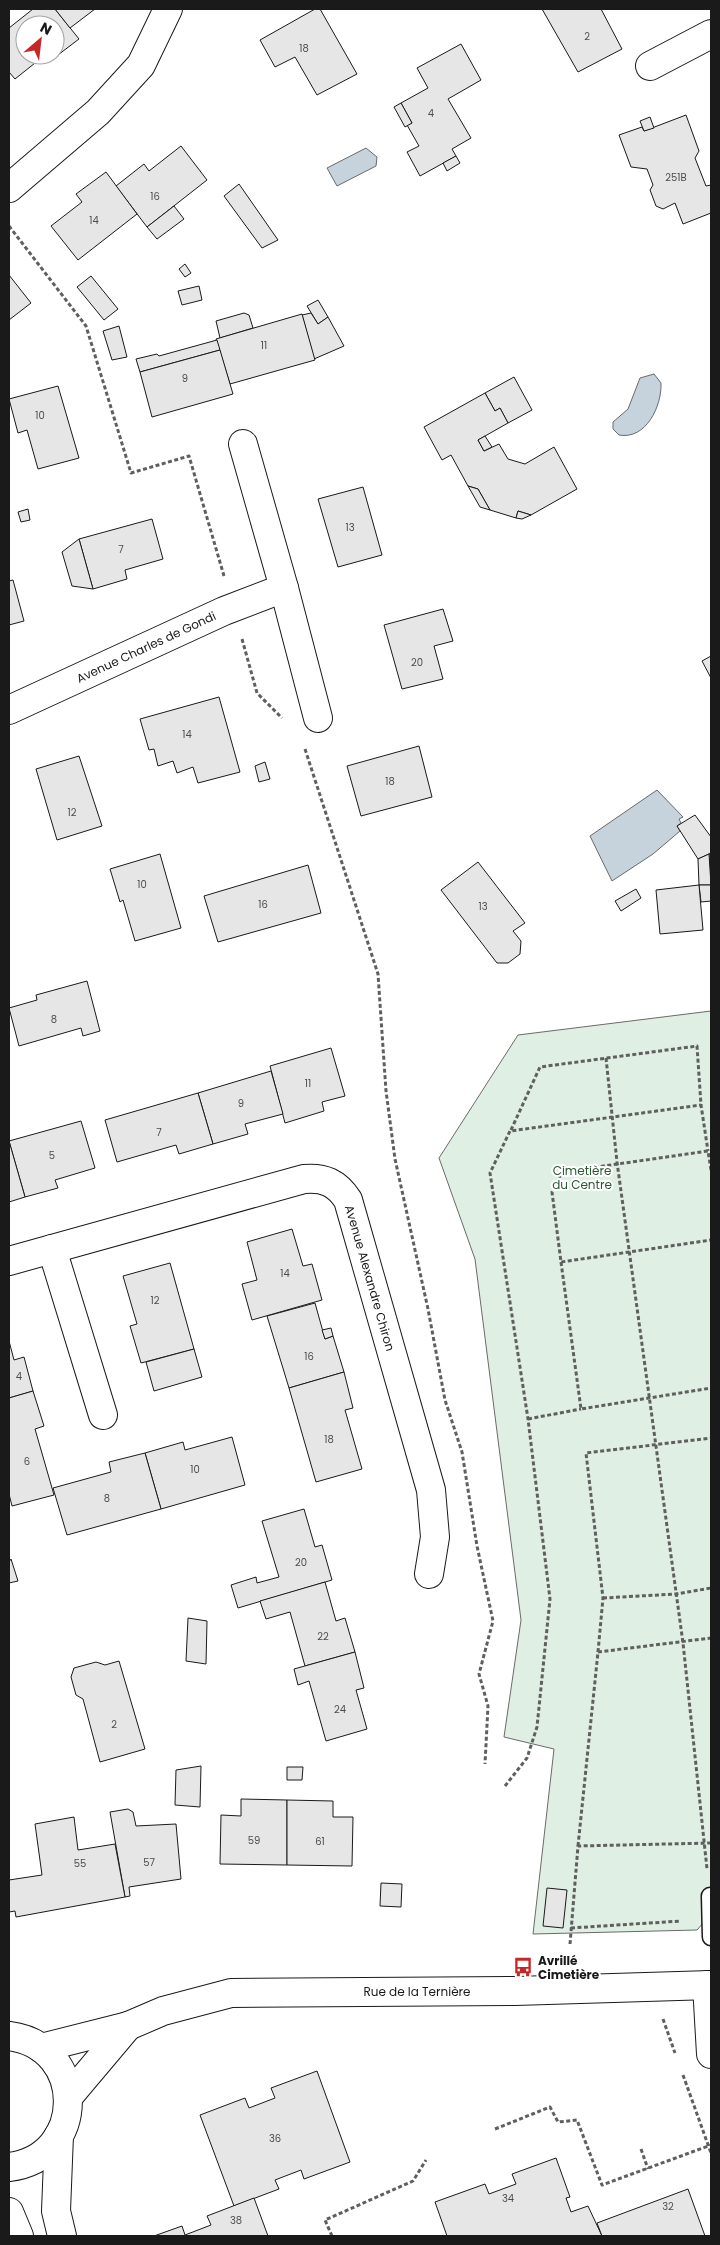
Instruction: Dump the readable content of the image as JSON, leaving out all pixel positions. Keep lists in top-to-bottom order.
{
  "streets": {
    "street": ["Avenue Charles de Gondi", "Avenue Alexandre Chiron", "Rue de la Ternière"]
  },
  "parks": ["Cimetière du Centre"],
  "places": {
    "bus stop": ["Avrillé Cimetière"]
  },
  "house_numbers": [
    "2",
    "18",
    "4",
    "251B",
    "16",
    "14",
    "11",
    "9",
    "10",
    "13",
    "7",
    "20",
    "14",
    "18",
    "12",
    "10",
    "16",
    "13",
    "8",
    "11",
    "9",
    "7",
    "5",
    "14",
    "12",
    "16",
    "4",
    "18",
    "6",
    "10",
    "8",
    "20",
    "22",
    "24",
    "2",
    "59",
    "61",
    "57",
    "55",
    "36",
    "34",
    "32",
    "38"
  ],
  "north": "top right"
}
